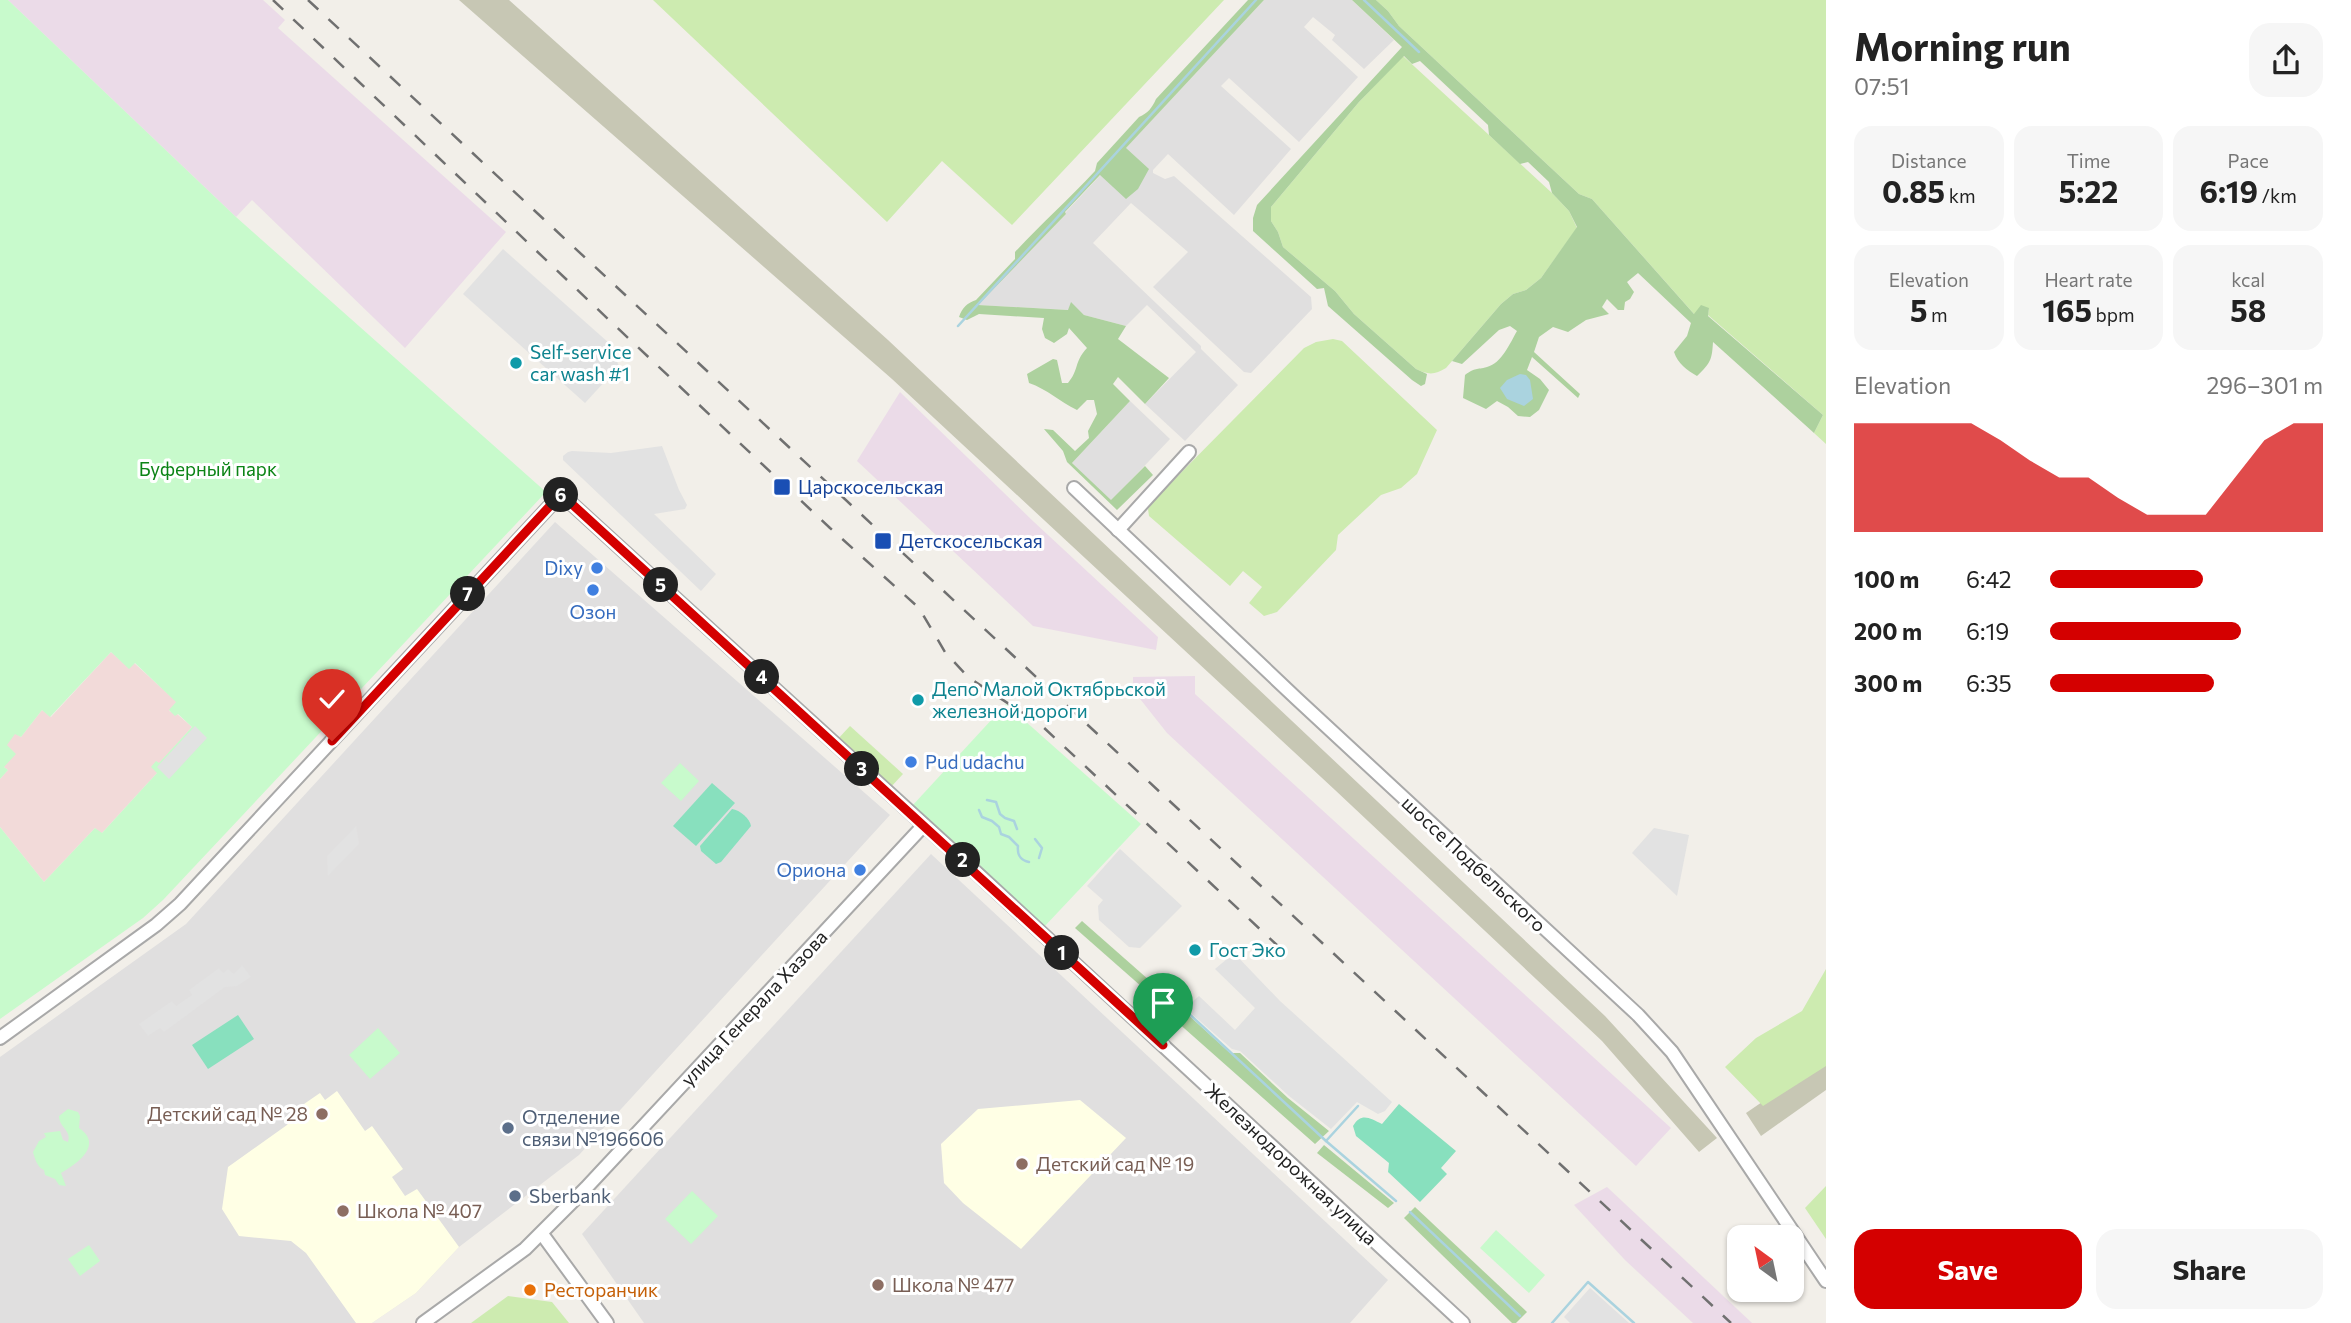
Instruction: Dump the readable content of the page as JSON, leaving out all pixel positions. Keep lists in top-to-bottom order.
{
  "streets": {
    "street": ["шоссе Подбельского", "улица Генерала Хазова", "Железнодорожная улица"]
  },
  "crossings": [
    ["улица Генерала Хазова", "Железнодорожная улица"]
  ],
  "parks": ["Буферный парк"],
  "places": {
    "other": [
      "Self-service car wash #1",
      "Dixy",
      "Озон",
      "Депо Малой Октябрьской железной дороги",
      "Pud udachu",
      "Ориона",
      "Гост Эко",
      "Детский сад № 28",
      "Отделение связи №196606",
      "Детский сад № 19",
      "Sberbank",
      "Школа № 407",
      "Школа № 477",
      "Ресторанчик"
    ],
    "transit": ["Царскосельская", "Детскосельская"]
  },
  "north": "top left",
  "page": {
    "heading": ["Morning run", "07:51"],
    "stats": [
      ["Distance", "0.85 km"],
      ["Time", "5:22"],
      ["Pace", "6:19 /km"],
      ["Elevation", "5 m"],
      ["Heart rate", "165 bpm"],
      ["kcal", "58"]
    ],
    "chart": ["Elevation", "296–301 m"],
    "pins": [
      "6",
      "5",
      "7",
      "4",
      "3",
      "2",
      "1"
    ],
    "list": [
      {
        "name": "100 m",
        "note": "6:42"
      },
      {
        "name": "200 m",
        "note": "6:19"
      },
      {
        "name": "300 m",
        "note": "6:35"
      }
    ],
    "buttons": ["Save", "Share"]
  }
}
